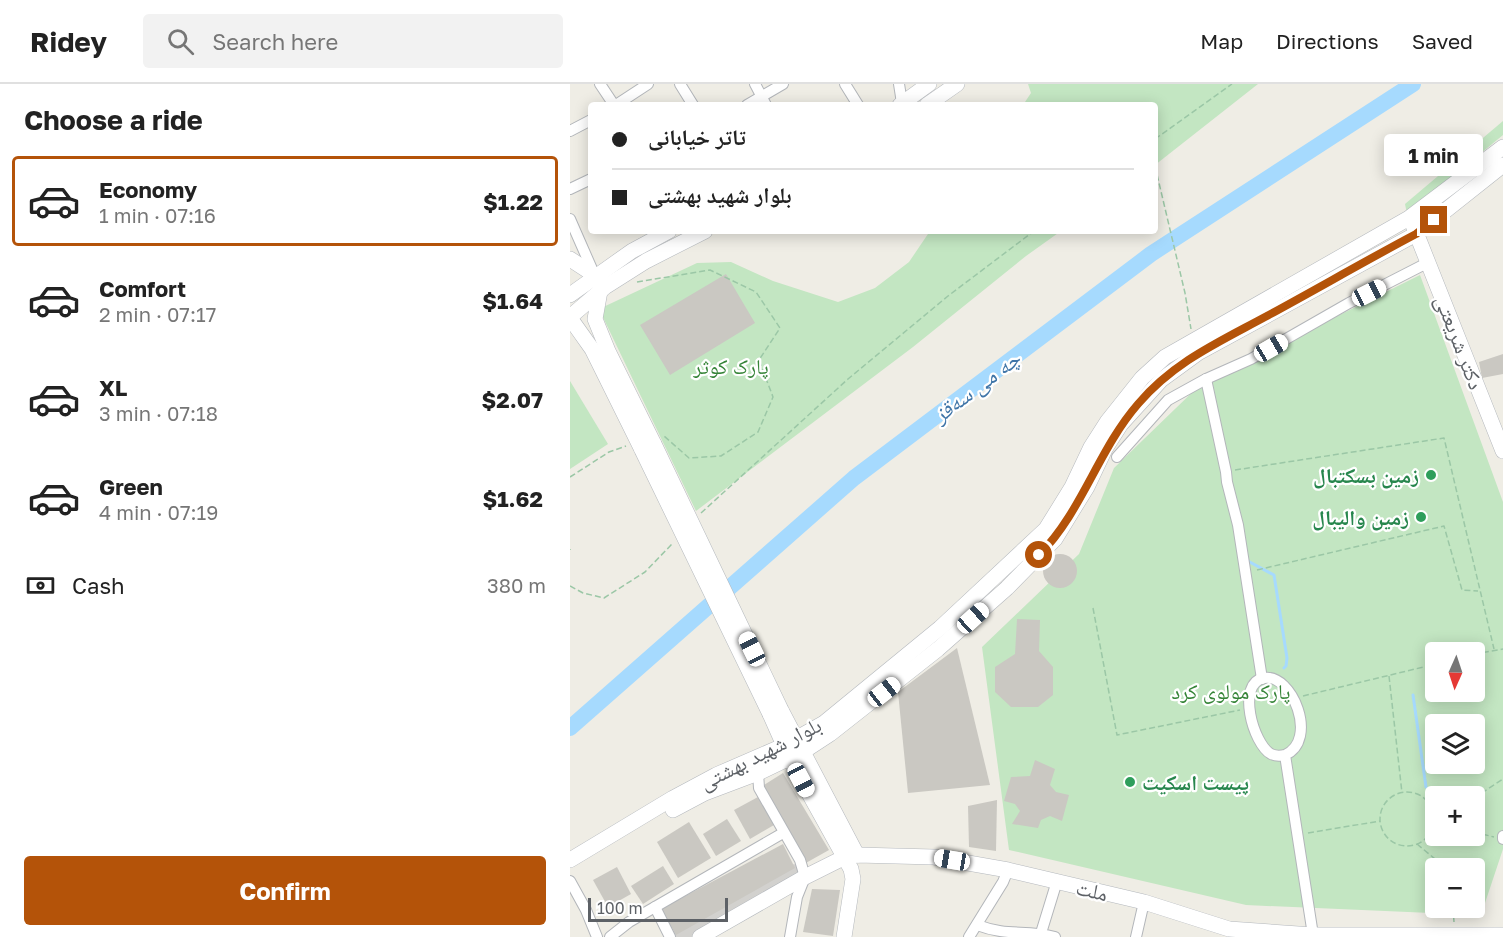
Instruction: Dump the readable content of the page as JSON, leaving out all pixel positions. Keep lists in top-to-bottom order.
{
  "streets": {
    "main road": ["دکتر شریعتی", "بلوار شهید بهشتی", "ملت"]
  },
  "crossings": [
    ["دکتر شریعتی", "بلوار شهید بهشتی"]
  ],
  "water": ["چە می سەقز"],
  "parks": ["پارک کوثر", "پارک مولوی کرد"],
  "places": ["زمین بسکتبال", "زمین والیبال", "پیست اسکیت"],
  "scale_bar": "100 m",
  "north": "bottom",
  "page": {
    "header": "Ridey",
    "search": "Search here",
    "nav": ["Map", "Directions", "Saved"],
    "heading": "Choose a ride",
    "banner": ["تاتر خیابانی", "بلوار شهید بهشتی"],
    "bubble": "1 min",
    "list": [
      {
        "name": "Economy",
        "note": "1 min · 07:16",
        "value": "$1.22"
      },
      {
        "name": "Comfort",
        "note": "2 min · 07:17",
        "value": "$1.64"
      },
      {
        "name": "XL",
        "note": "3 min · 07:18",
        "value": "$2.07"
      },
      {
        "name": "Green",
        "note": "4 min · 07:19",
        "value": "$1.62"
      }
    ],
    "pay": ["Cash", "380 m"],
    "map_buttons": ["+", "−"],
    "buttons": "Confirm",
    "scale": "100 m"
  }
}
